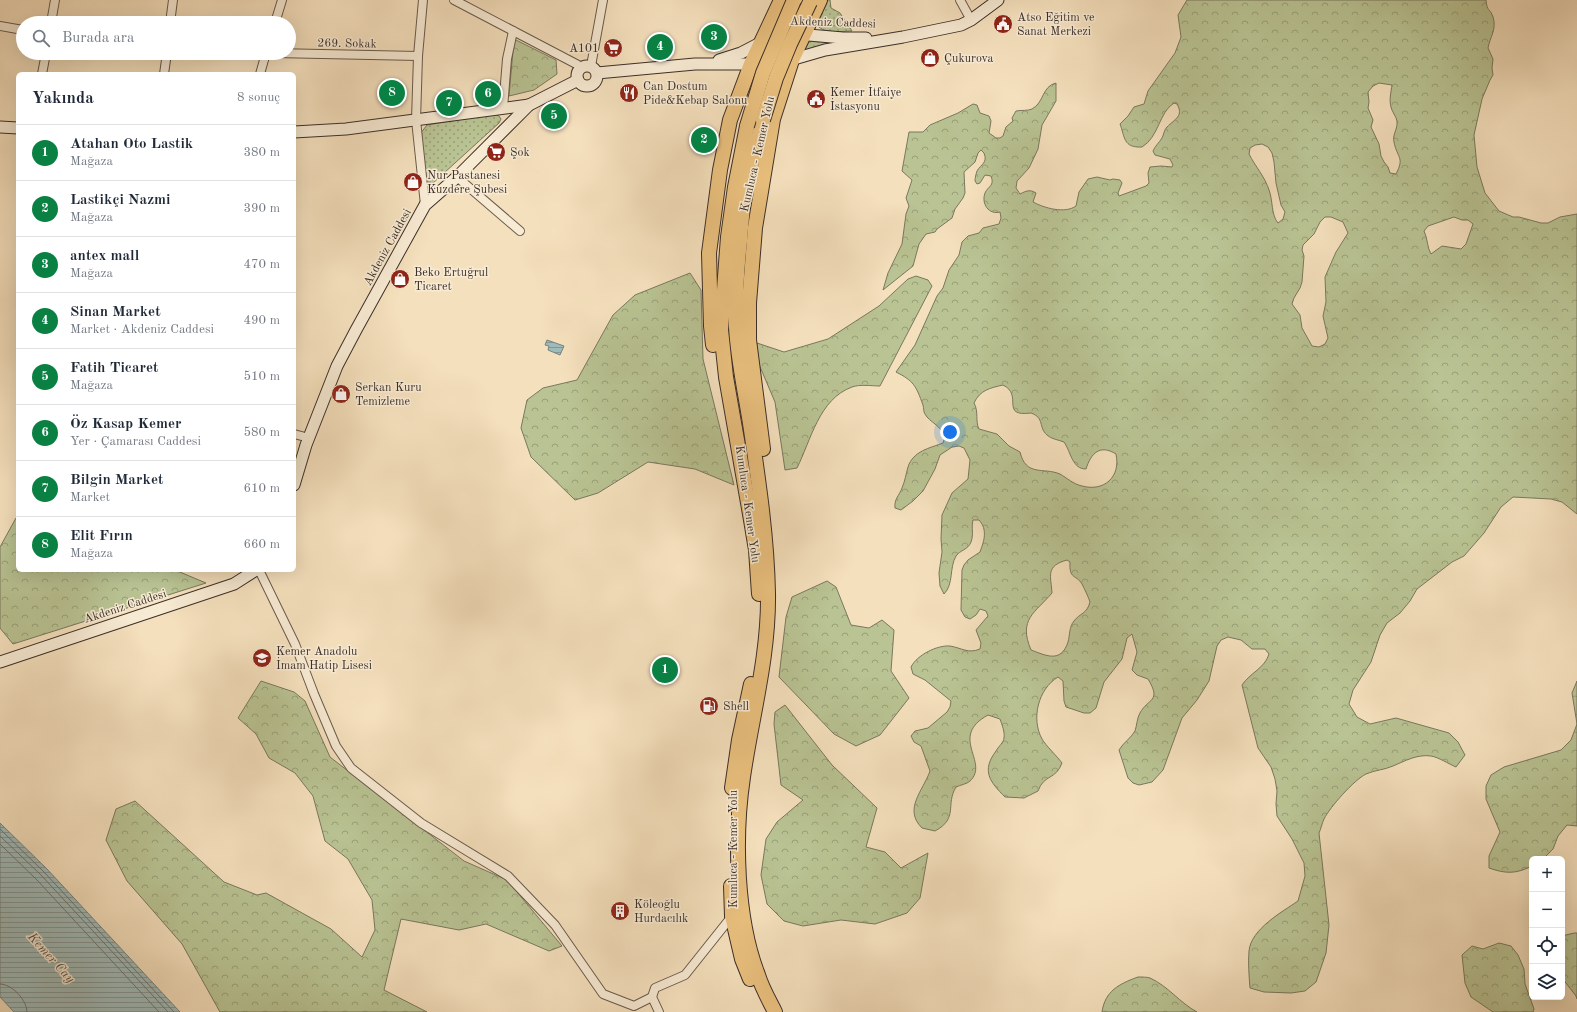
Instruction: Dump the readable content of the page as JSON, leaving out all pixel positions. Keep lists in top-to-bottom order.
{
  "streets": {
    "highway": ["Kumluca - Kemer Yolu"],
    "street": ["Akdeniz Caddesi", "269. Sokak"]
  },
  "crossings": [
    ["Akdeniz Caddesi", "Kumluca - Kemer Yolu"]
  ],
  "water": ["Kemer Cay"],
  "places": {
    "public building": ["Atso Eğitim ve Sanat Merkezi", "Kemer İtfaiye İstasyonu"],
    "supermarket": ["A101", "Şok"],
    "shop": [
      "Çukurova",
      "Nur Pastanesi Kuzdere Şubesi",
      "Beko Ertuğrul Ticaret",
      "Serkan Kuru Temizleme"
    ],
    "restaurant": ["Can Dostum Pide&Kebap Salonu"],
    "school or university": ["Kemer Anadolu İmam Hatip Lisesi"],
    "fuel station": ["Shell"],
    "building": ["Köleoğlu Hurdacılık"]
  },
  "page": {
    "search": "Burada ara",
    "pins": [
      "3",
      "4",
      "8",
      "6",
      "7",
      "5",
      "2",
      "1"
    ],
    "heading": ["Yakında", "8 sonuç"],
    "list": [
      {
        "mark": "1",
        "name": "Atahan Oto Lastik",
        "note": "Mağaza",
        "value": "380 m"
      },
      {
        "mark": "2",
        "name": "Lastikçi Nazmi",
        "note": "Mağaza",
        "value": "390 m"
      },
      {
        "mark": "3",
        "name": "antex mall",
        "note": "Mağaza",
        "value": "470 m"
      },
      {
        "mark": "4",
        "name": "Sinan Market",
        "note": "Market · Akdeniz Caddesi",
        "value": "490 m"
      },
      {
        "mark": "5",
        "name": "Fatih Ticaret",
        "note": "Mağaza",
        "value": "510 m"
      },
      {
        "mark": "6",
        "name": "Öz Kasap Kemer",
        "note": "Yer · Çamarası Caddesi",
        "value": "580 m"
      },
      {
        "mark": "7",
        "name": "Bilgin Market",
        "note": "Market",
        "value": "610 m"
      },
      {
        "mark": "8",
        "name": "Elit Fırın",
        "note": "Mağaza",
        "value": "660 m"
      }
    ],
    "map_buttons": ["+", "−"]
  }
}
